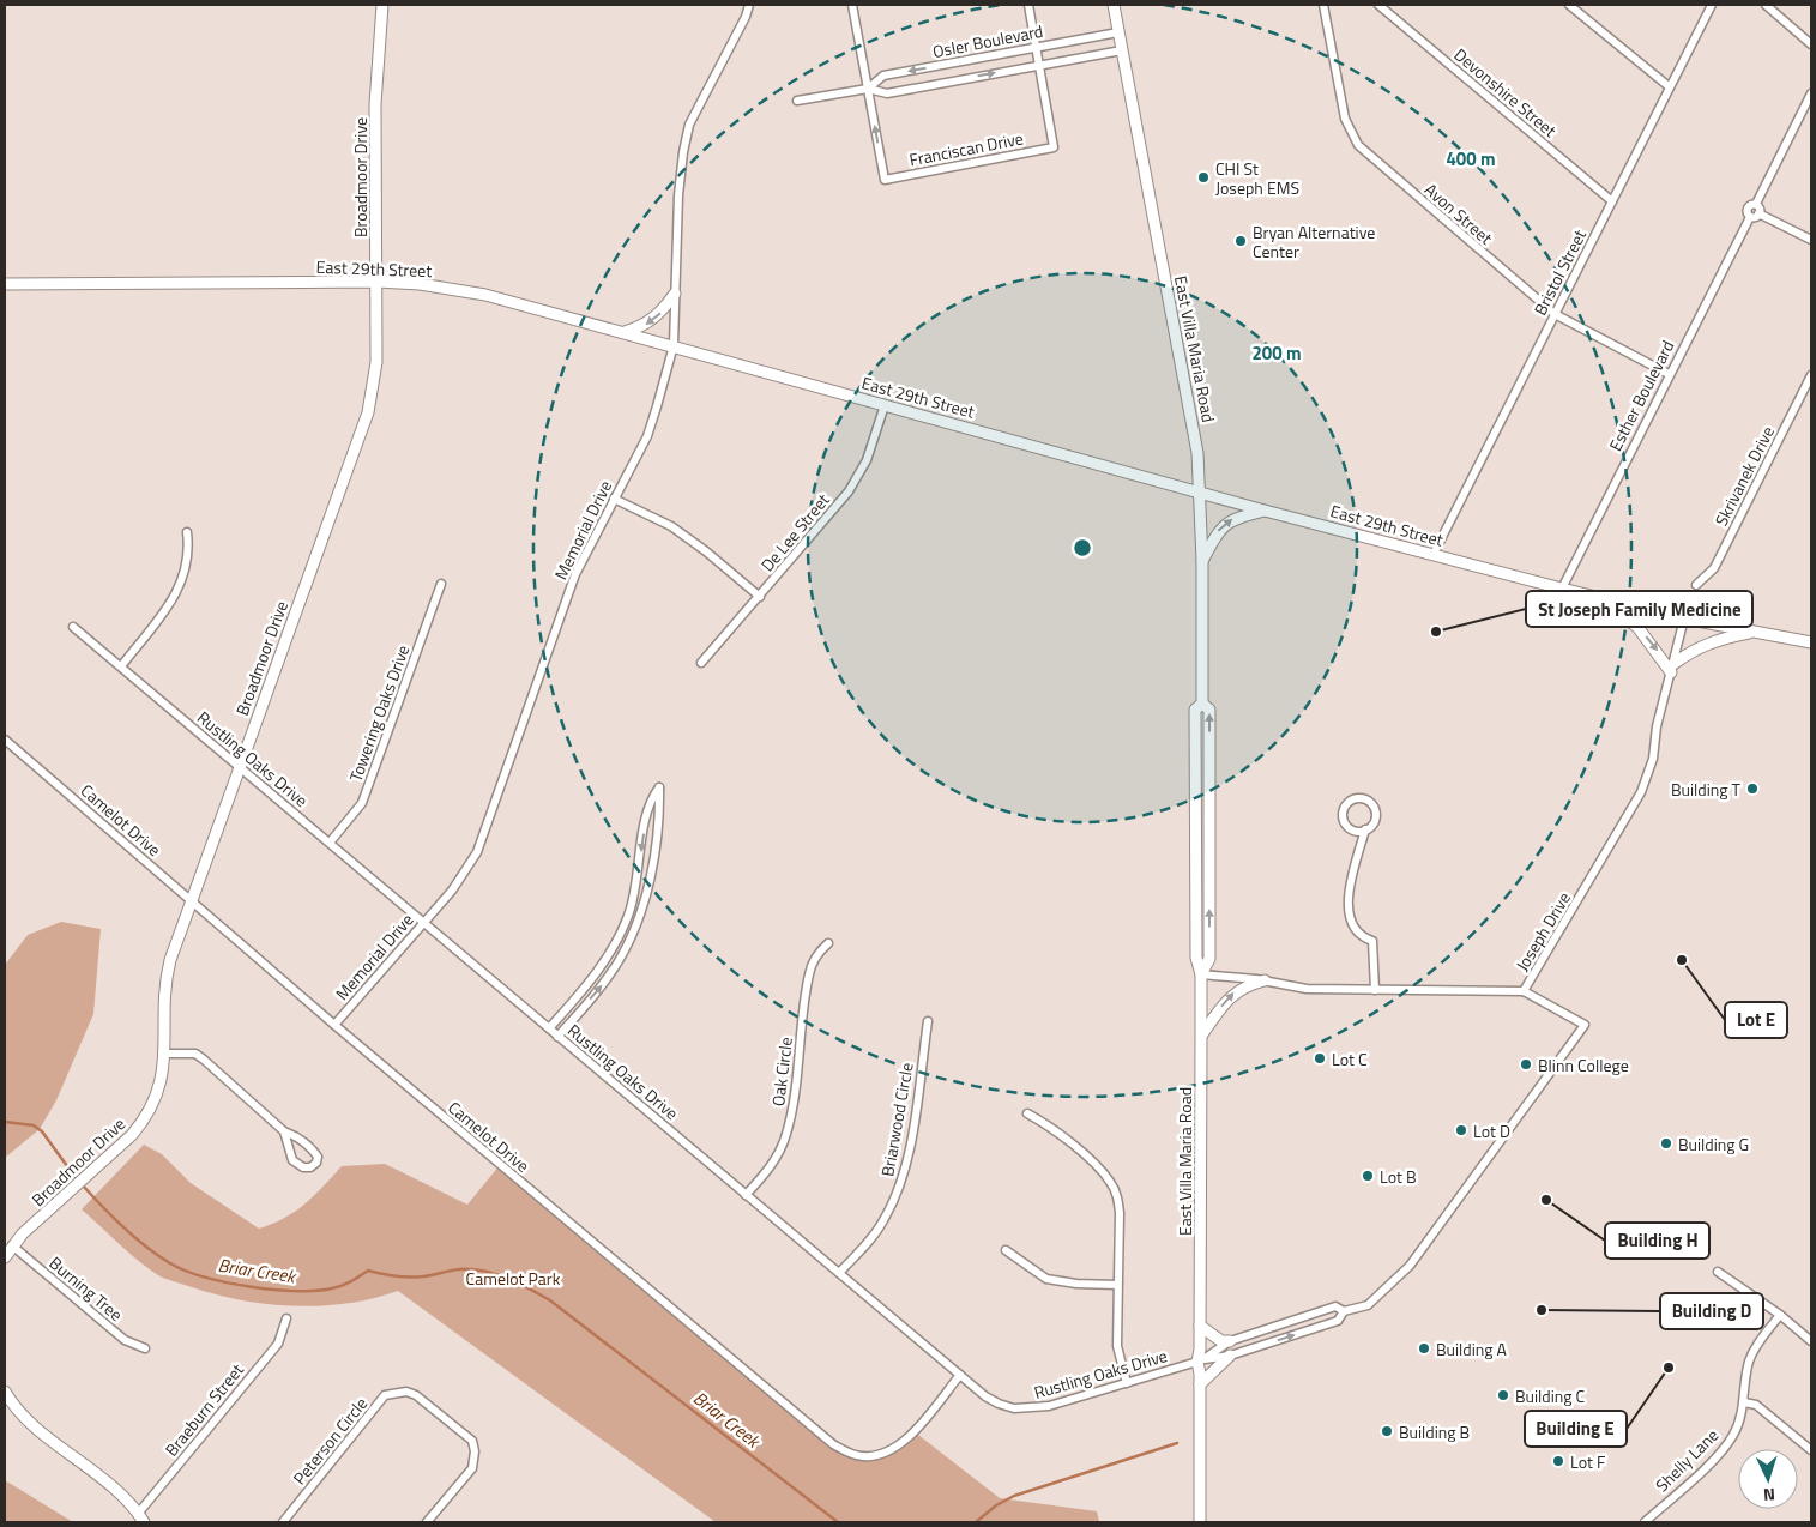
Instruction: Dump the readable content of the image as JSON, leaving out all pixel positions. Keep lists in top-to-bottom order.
{
  "streets": {
    "main road": ["Broadmoor Drive", "East 29th Street", "East Villa Maria Road"],
    "street": [
      "Osler Boulevard",
      "Devonshire Street",
      "Franciscan Drive",
      "Avon Street",
      "Bristol Street",
      "Esther Boulevard",
      "Skrivanek Drive",
      "Memorial Drive",
      "De Lee Street",
      "Towering Oaks Drive",
      "Rustling Oaks Drive",
      "Camelot Drive",
      "Joseph Drive",
      "Oak Circle",
      "Briarwood Circle",
      "Burning Tree",
      "Braeburn Street",
      "Peterson Circle",
      "Shelly Lane"
    ]
  },
  "crossings": [
    ["Osler Boulevard", "Franciscan Drive"],
    ["Osler Boulevard", "East Villa Maria Road"],
    ["Devonshire Street", "Bristol Street"],
    ["Broadmoor Drive", "East 29th Street"],
    ["Broadmoor Drive", "Rustling Oaks Drive"],
    ["Broadmoor Drive", "Camelot Drive"],
    ["Broadmoor Drive", "Burning Tree"],
    ["Avon Street", "Bristol Street"],
    ["Avon Street", "Esther Boulevard"],
    ["East 29th Street", "Bristol Street"],
    ["East 29th Street", "East Villa Maria Road"],
    ["East 29th Street", "Esther Boulevard"],
    ["East 29th Street", "Memorial Drive"],
    ["East 29th Street", "De Lee Street"],
    ["East 29th Street", "Joseph Drive"],
    ["East Villa Maria Road", "Rustling Oaks Drive"],
    ["East Villa Maria Road", "Joseph Drive"],
    ["Memorial Drive", "Rustling Oaks Drive"],
    ["Memorial Drive", "Camelot Drive"],
    ["Towering Oaks Drive", "Rustling Oaks Drive"],
    ["Rustling Oaks Drive", "Camelot Drive"],
    ["Rustling Oaks Drive", "Oak Circle"],
    ["Rustling Oaks Drive", "Briarwood Circle"]
  ],
  "water": ["Briar Creek"],
  "parks": ["Camelot Park"],
  "places": [
    "CHI St Joseph EMS",
    "Bryan Alternative Center",
    "St Joseph Family Medicine",
    "Building T",
    "Lot E",
    "Lot C",
    "Blinn College",
    "Lot D",
    "Building G",
    "Lot B",
    "Building H",
    "Building D",
    "Building A",
    "Building E",
    "Building C",
    "Building B",
    "Lot F"
  ],
  "north": "bottom",
  "rings": ["400 m", "200 m"]
}
